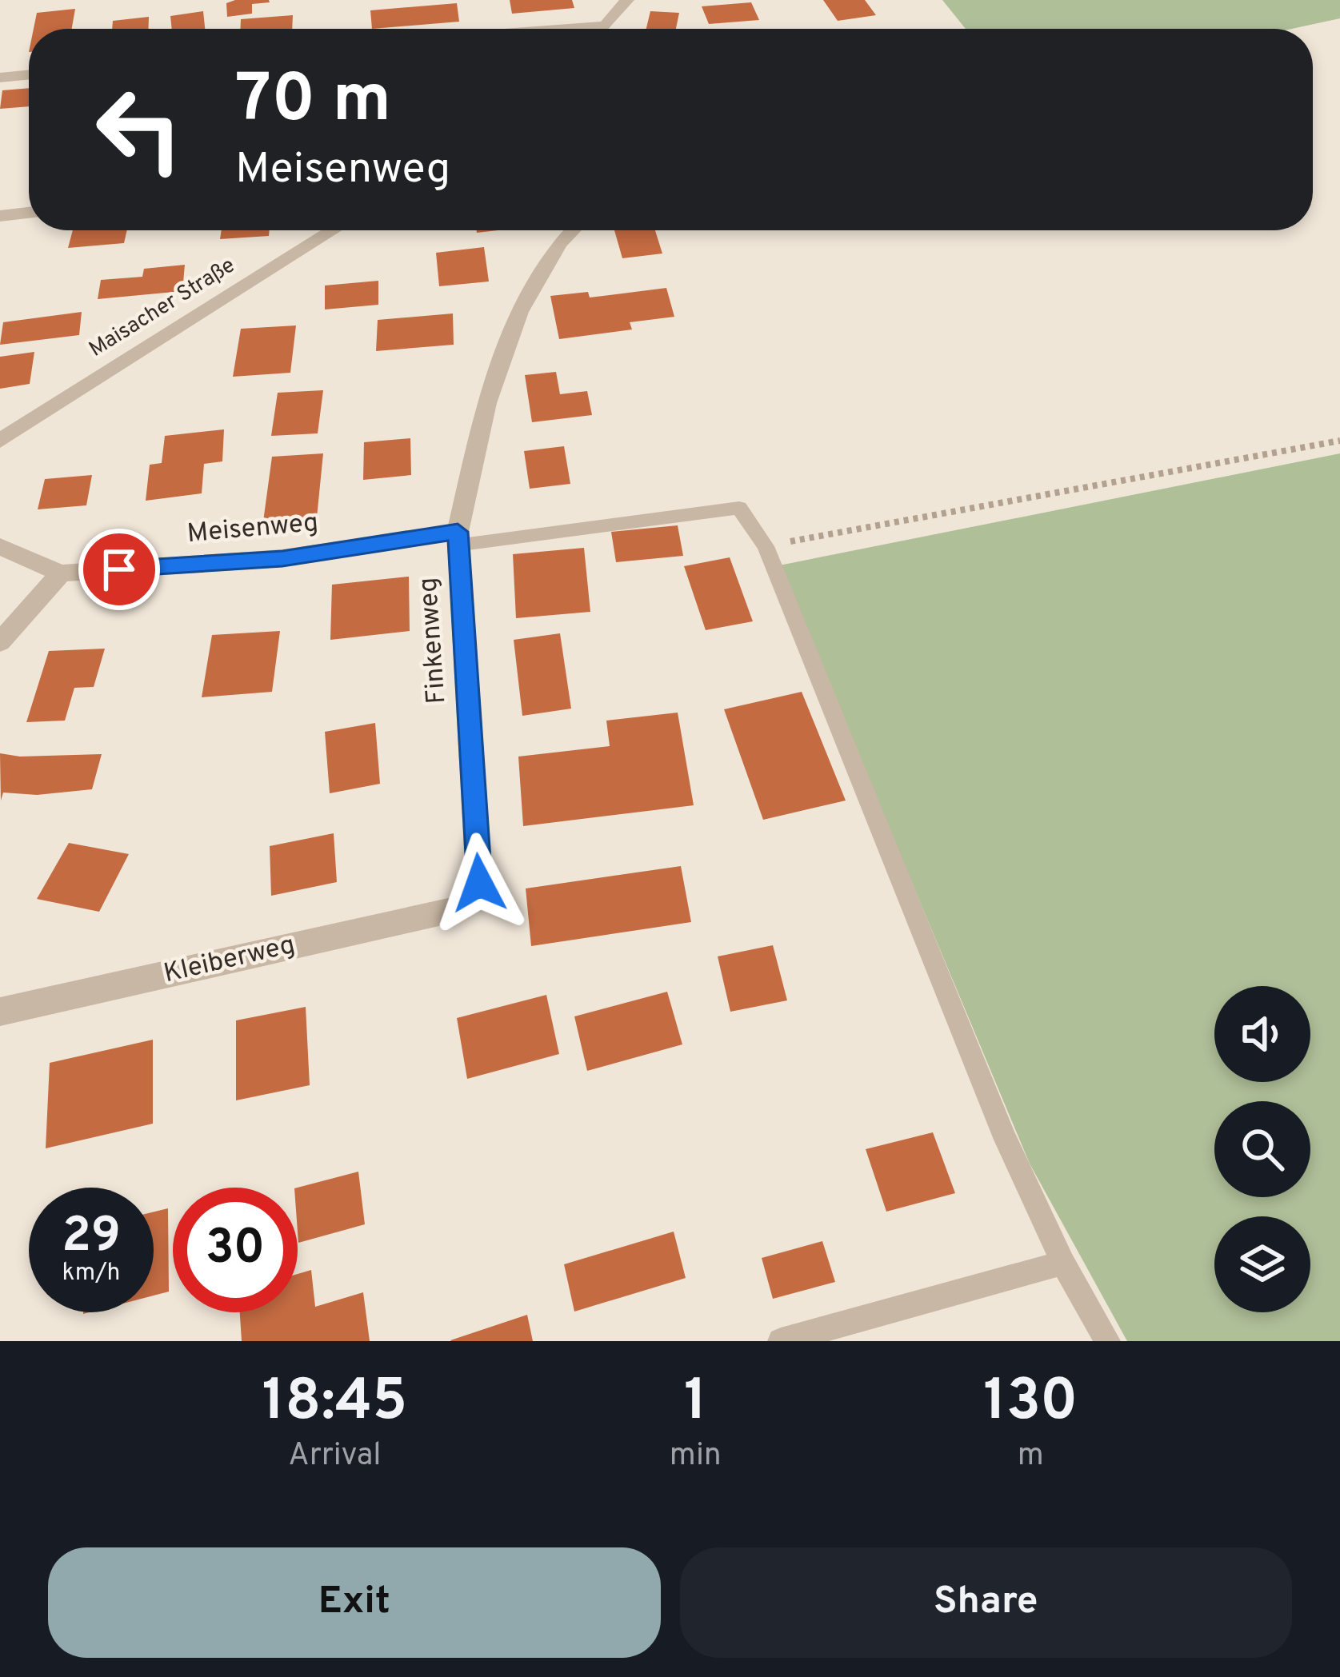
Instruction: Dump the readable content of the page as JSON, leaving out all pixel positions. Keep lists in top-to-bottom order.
{
  "streets": {
    "street": [
      "Maisacher Straße",
      "Meisenweg",
      "Finkenweg",
      "Kleiberweg"
    ]
  },
  "crossings": [
    ["Meisenweg", "Finkenweg"],
    ["Finkenweg", "Kleiberweg"]
  ],
  "page": {
    "turn": ["70 m", "Meisenweg"],
    "speed": "29 km/h",
    "limit": "30",
    "eta": [
      "18:45",
      "Arrival",
      "1",
      "min",
      "130",
      "m"
    ],
    "buttons": ["Exit", "Share"]
  }
}
